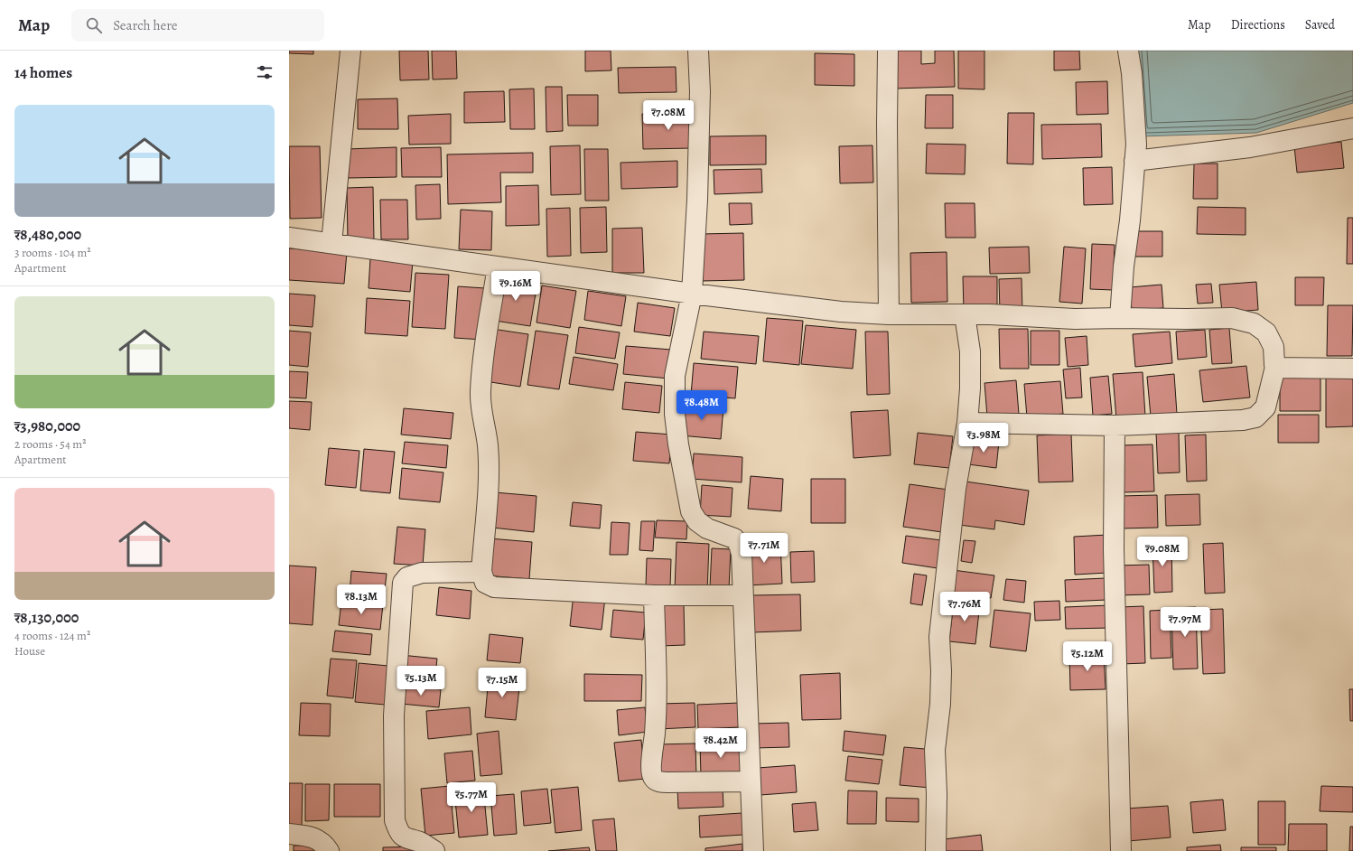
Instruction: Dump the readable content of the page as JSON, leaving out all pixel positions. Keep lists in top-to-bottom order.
{
  "page": {
    "header": "Map",
    "search": "Search here",
    "nav": ["Map", "Directions", "Saved"],
    "heading": "14 homes",
    "list": [
      {
        "name": "₹8,480,000",
        "note": "3 rooms · 104 m² · Apartment"
      },
      {
        "name": "₹3,980,000",
        "note": "2 rooms · 54 m² · Apartment"
      },
      {
        "name": "₹8,130,000",
        "note": "4 rooms · 124 m² · House"
      }
    ],
    "price": [
      "₹7.08M",
      "₹9.16M",
      "₹8.48M",
      "₹3.98M",
      "₹7.71M",
      "₹9.08M",
      "₹8.13M",
      "₹7.76M",
      "₹7.97M",
      "₹5.12M",
      "₹5.13M",
      "₹7.15M",
      "₹8.42M",
      "₹5.77M"
    ]
  }
}
